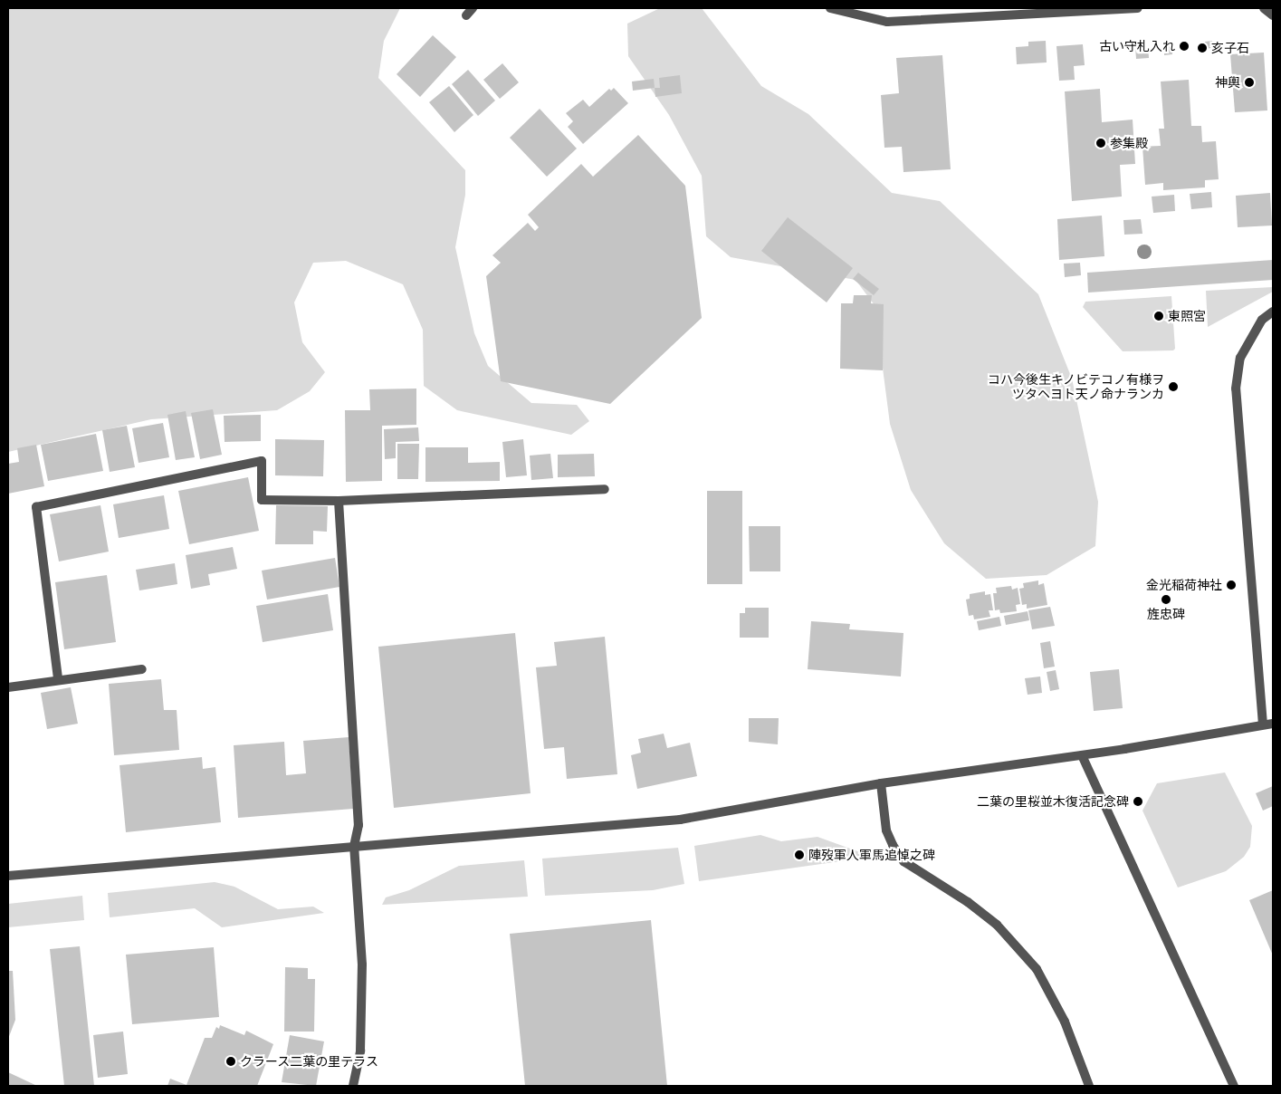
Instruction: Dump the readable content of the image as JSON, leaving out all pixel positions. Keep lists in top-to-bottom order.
{
  "places": [
    "古い守札入れ",
    "亥子石",
    "神輿",
    "参集殿",
    "東照宮",
    "コハ今後生キノビテコノ有様ヲ ツタヘヨト天ノ命ナランカ",
    "金光稲荷神社",
    "旌忠碑",
    "二葉の里桜並木復活記念碑",
    "陣歿軍人軍馬追悼之碑",
    "クラース二葉の里テラス"
  ]
}
